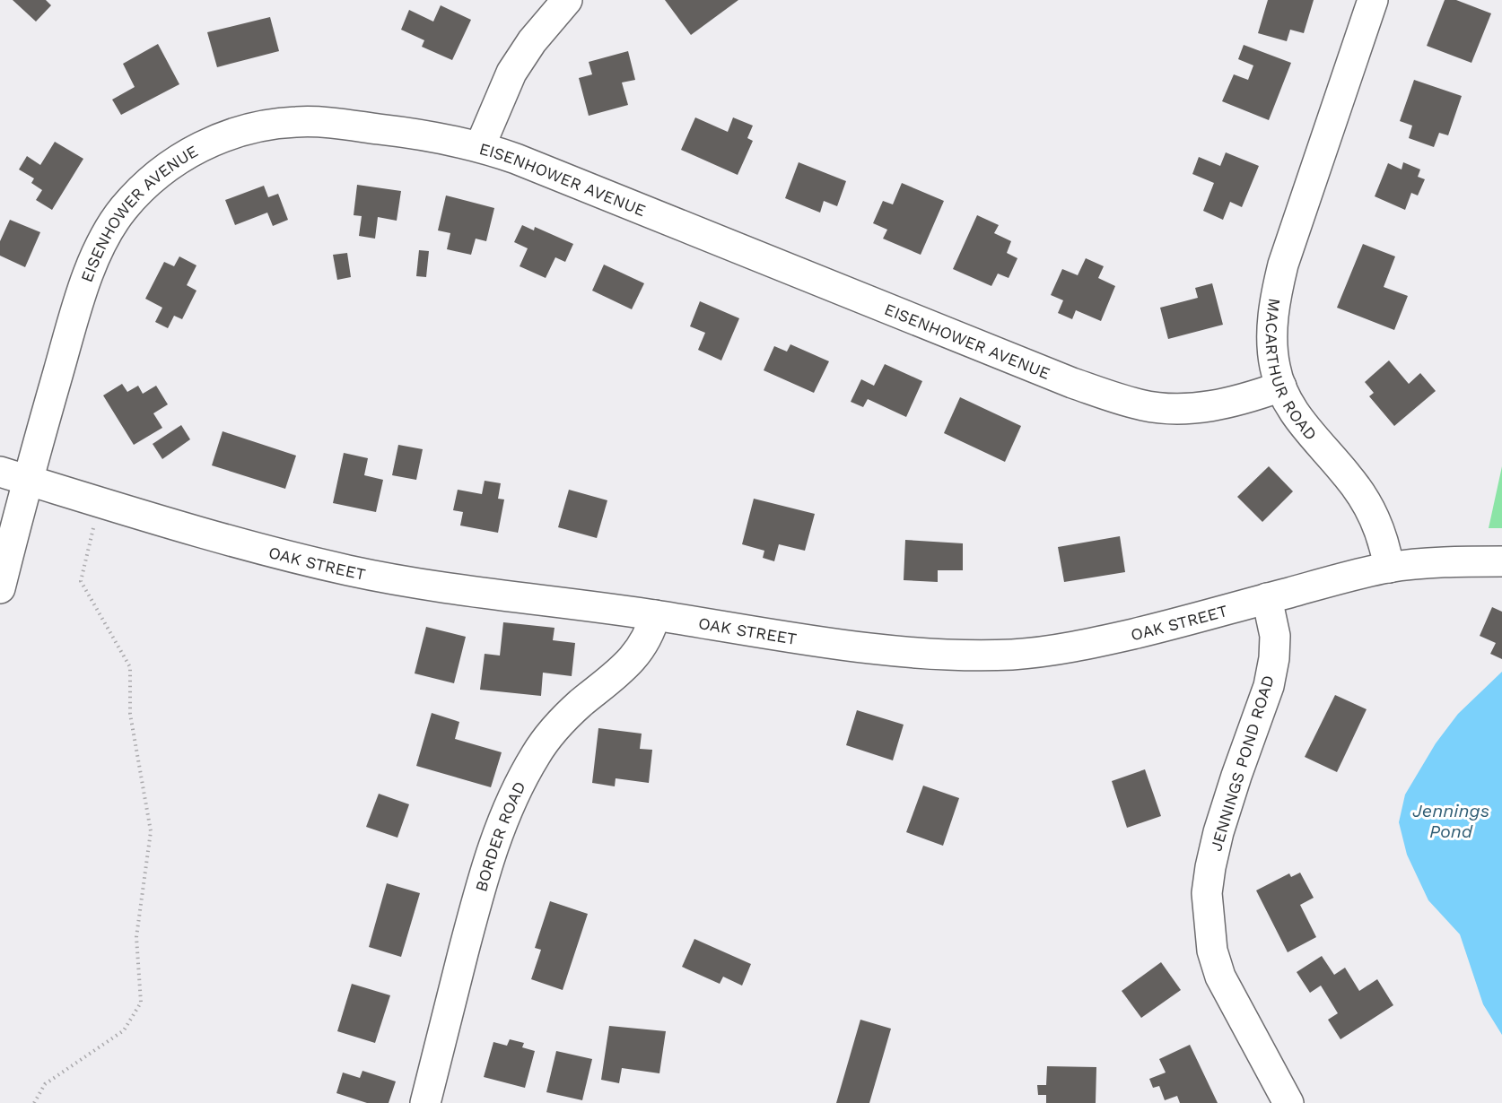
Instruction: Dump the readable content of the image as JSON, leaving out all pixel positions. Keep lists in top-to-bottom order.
{
  "streets": {
    "street": [
      "EISENHOWER AVENUE",
      "MACARTHUR ROAD",
      "OAK STREET",
      "JENNINGS POND ROAD",
      "BORDER ROAD"
    ]
  },
  "crossings": [
    ["EISENHOWER AVENUE", "MACARTHUR ROAD"],
    ["EISENHOWER AVENUE", "OAK STREET"],
    ["MACARTHUR ROAD", "OAK STREET"],
    ["OAK STREET", "JENNINGS POND ROAD"],
    ["OAK STREET", "BORDER ROAD"]
  ],
  "water": ["Jennings Pond"]
}
